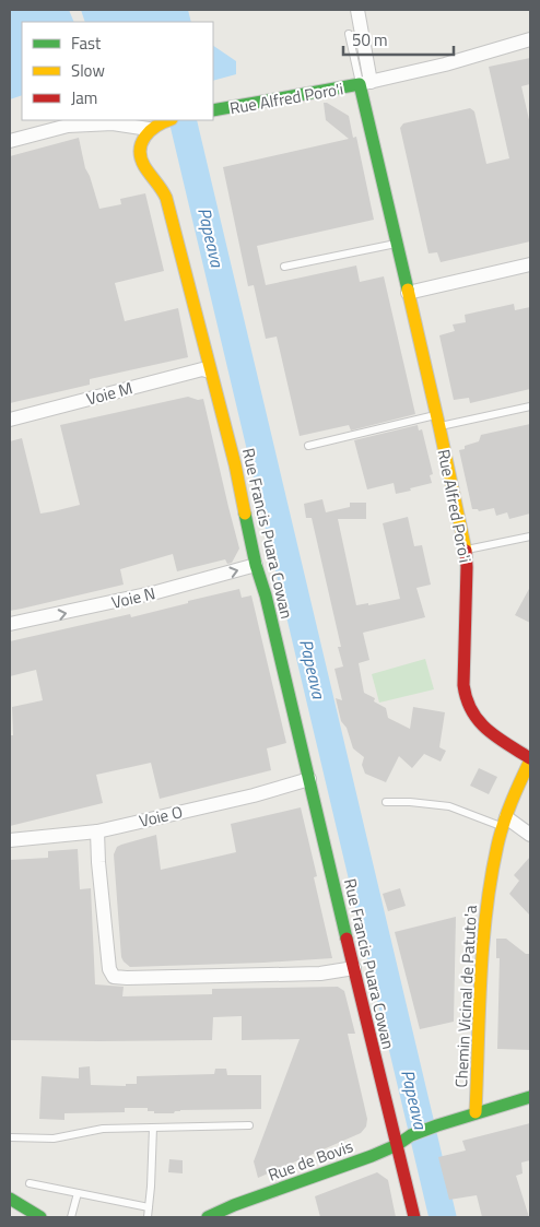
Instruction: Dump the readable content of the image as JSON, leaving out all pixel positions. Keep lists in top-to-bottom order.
{
  "streets": {
    "main road": [
      "Rue Alfred Poro'i",
      "Rue Francis Puara Cowan",
      "Chemin Vicinal de Patuto'a",
      "Rue de Bovis"
    ],
    "street": ["Voie M", "Voie N", "Voie O"]
  },
  "crossings": [
    ["Rue Alfred Poro'i", "Chemin Vicinal de Patuto'a"],
    ["Voie M", "Rue Francis Puara Cowan"],
    ["Rue Francis Puara Cowan", "Voie N"],
    ["Rue Francis Puara Cowan", "Voie O"],
    ["Rue Francis Puara Cowan", "Rue de Bovis"],
    ["Chemin Vicinal de Patuto'a", "Rue de Bovis"]
  ],
  "one_way": ["Voie N"],
  "water": ["Papeava"],
  "legend": ["Fast", "Slow", "Jam"],
  "scale_bar": "50 m"
}
